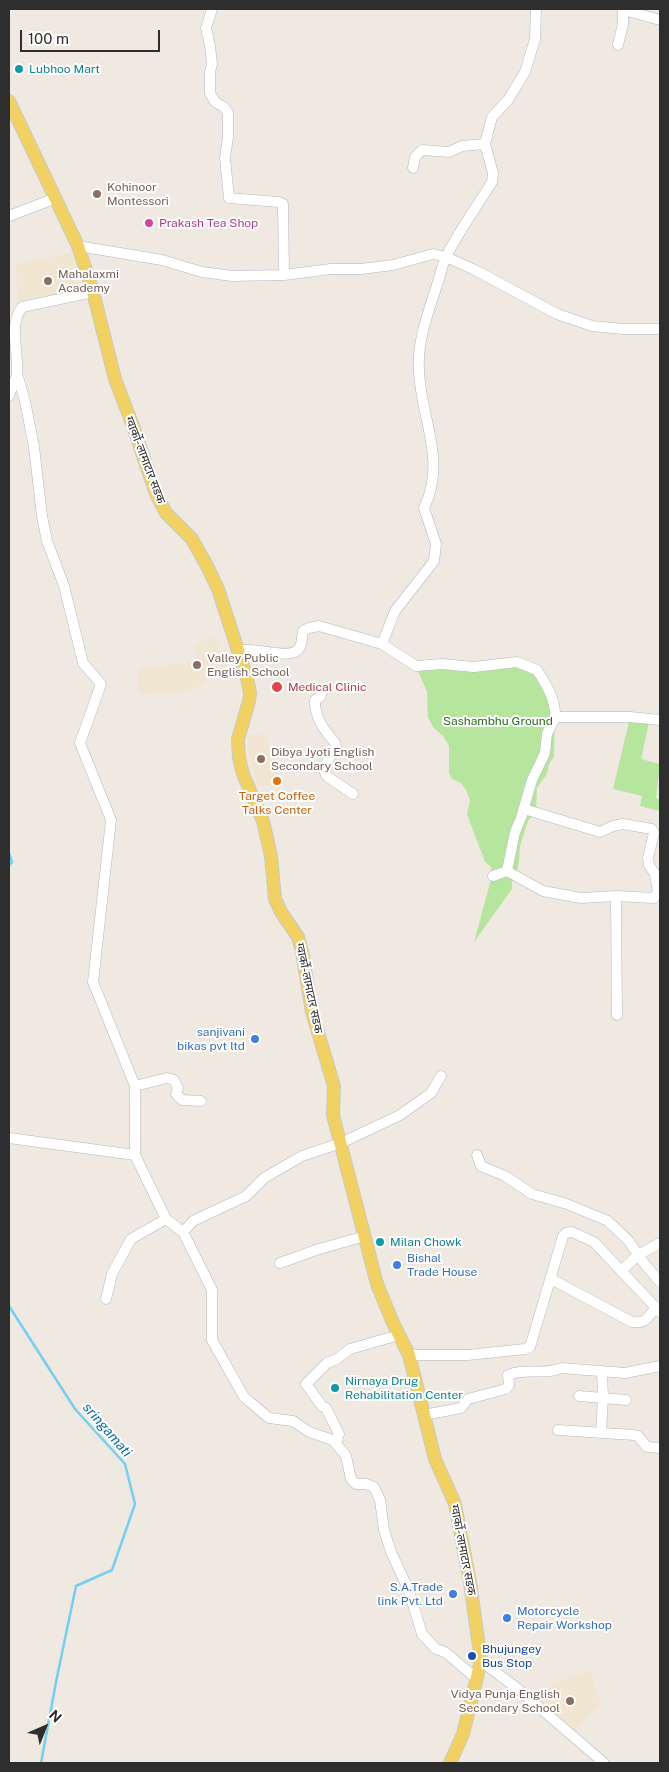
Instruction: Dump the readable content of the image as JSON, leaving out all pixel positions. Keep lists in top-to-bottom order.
{
  "streets": {
    "main road": ["ग्वार्को-लामाटार सडक"]
  },
  "water": ["sringamati"],
  "parks": ["Sashambhu Ground"],
  "places": [
    "Lubhoo Mart",
    "Kohinoor Montessori",
    "Prakash Tea Shop",
    "Mahalaxmi Academy",
    "Valley Public English School",
    "Medical Clinic",
    "Dibya Jyoti English Secondary School",
    "Target Coffee Talks Center",
    "sanjivani bikas pvt ltd",
    "Milan Chowk",
    "Bishal Trade House",
    "Nirnaya Drug Rehabilitation Center",
    "S.A.Trade link Pvt. Ltd",
    "Motorcycle Repair Workshop",
    "Bhujungey Bus Stop",
    "Vidya Punja English Secondary School"
  ],
  "scale_bar": "100 m",
  "north": "top right"
}
